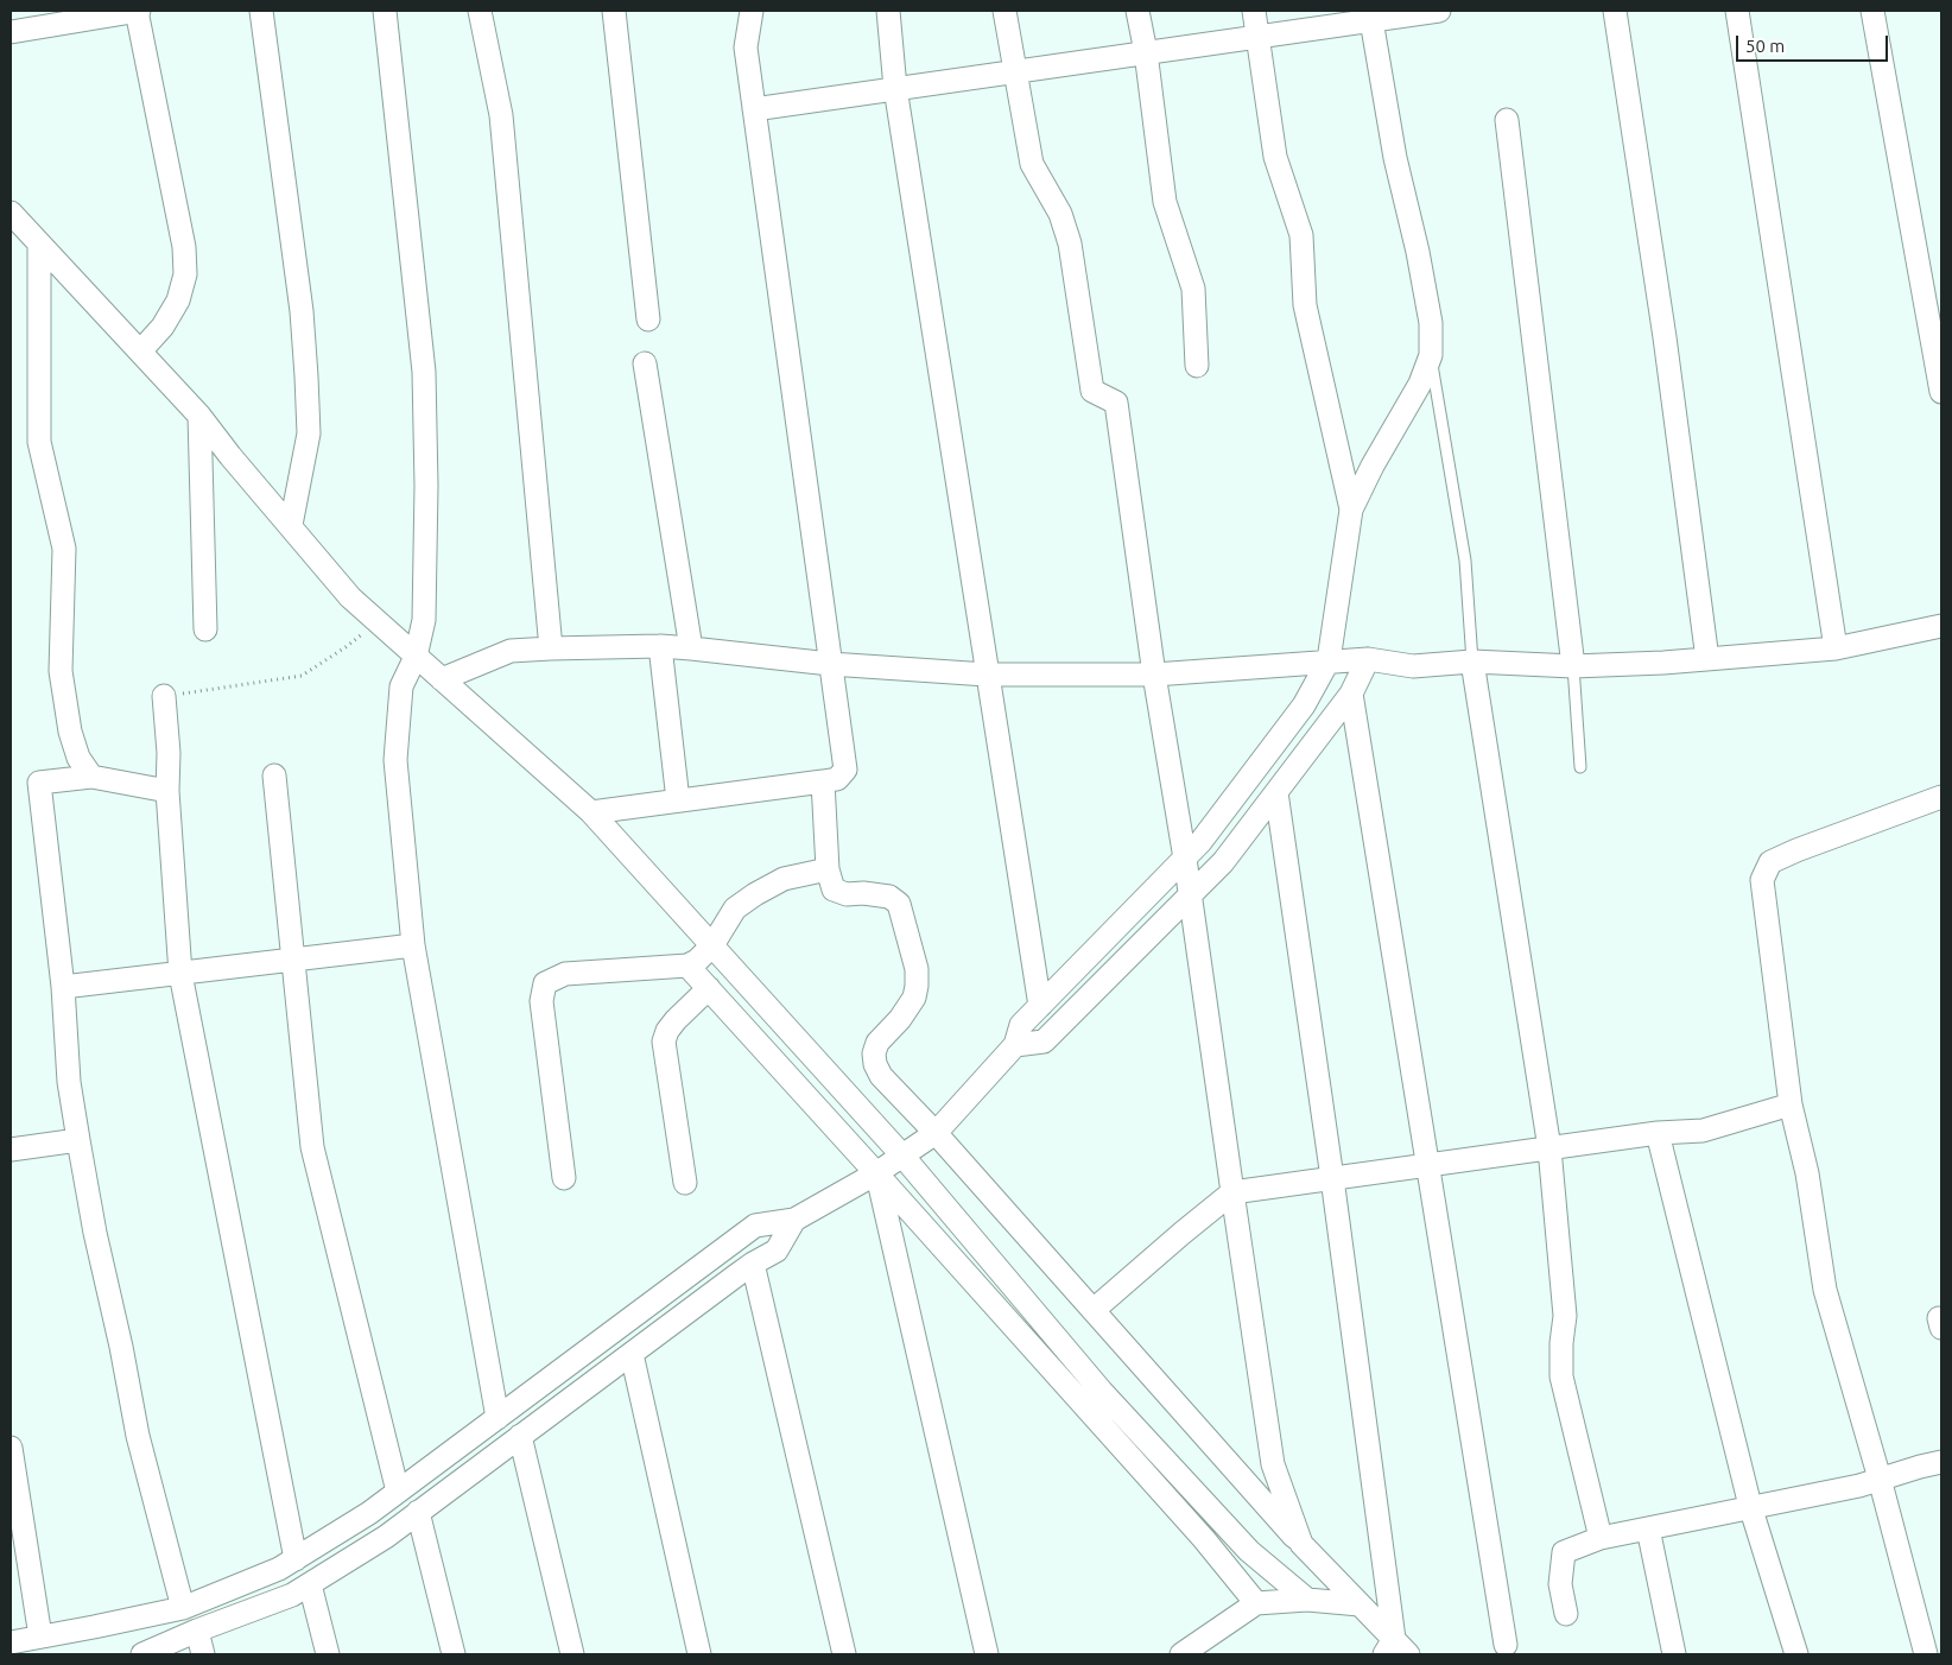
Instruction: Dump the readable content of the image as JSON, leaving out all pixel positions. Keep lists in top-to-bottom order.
{
  "scale_bar": "50 m"
}
